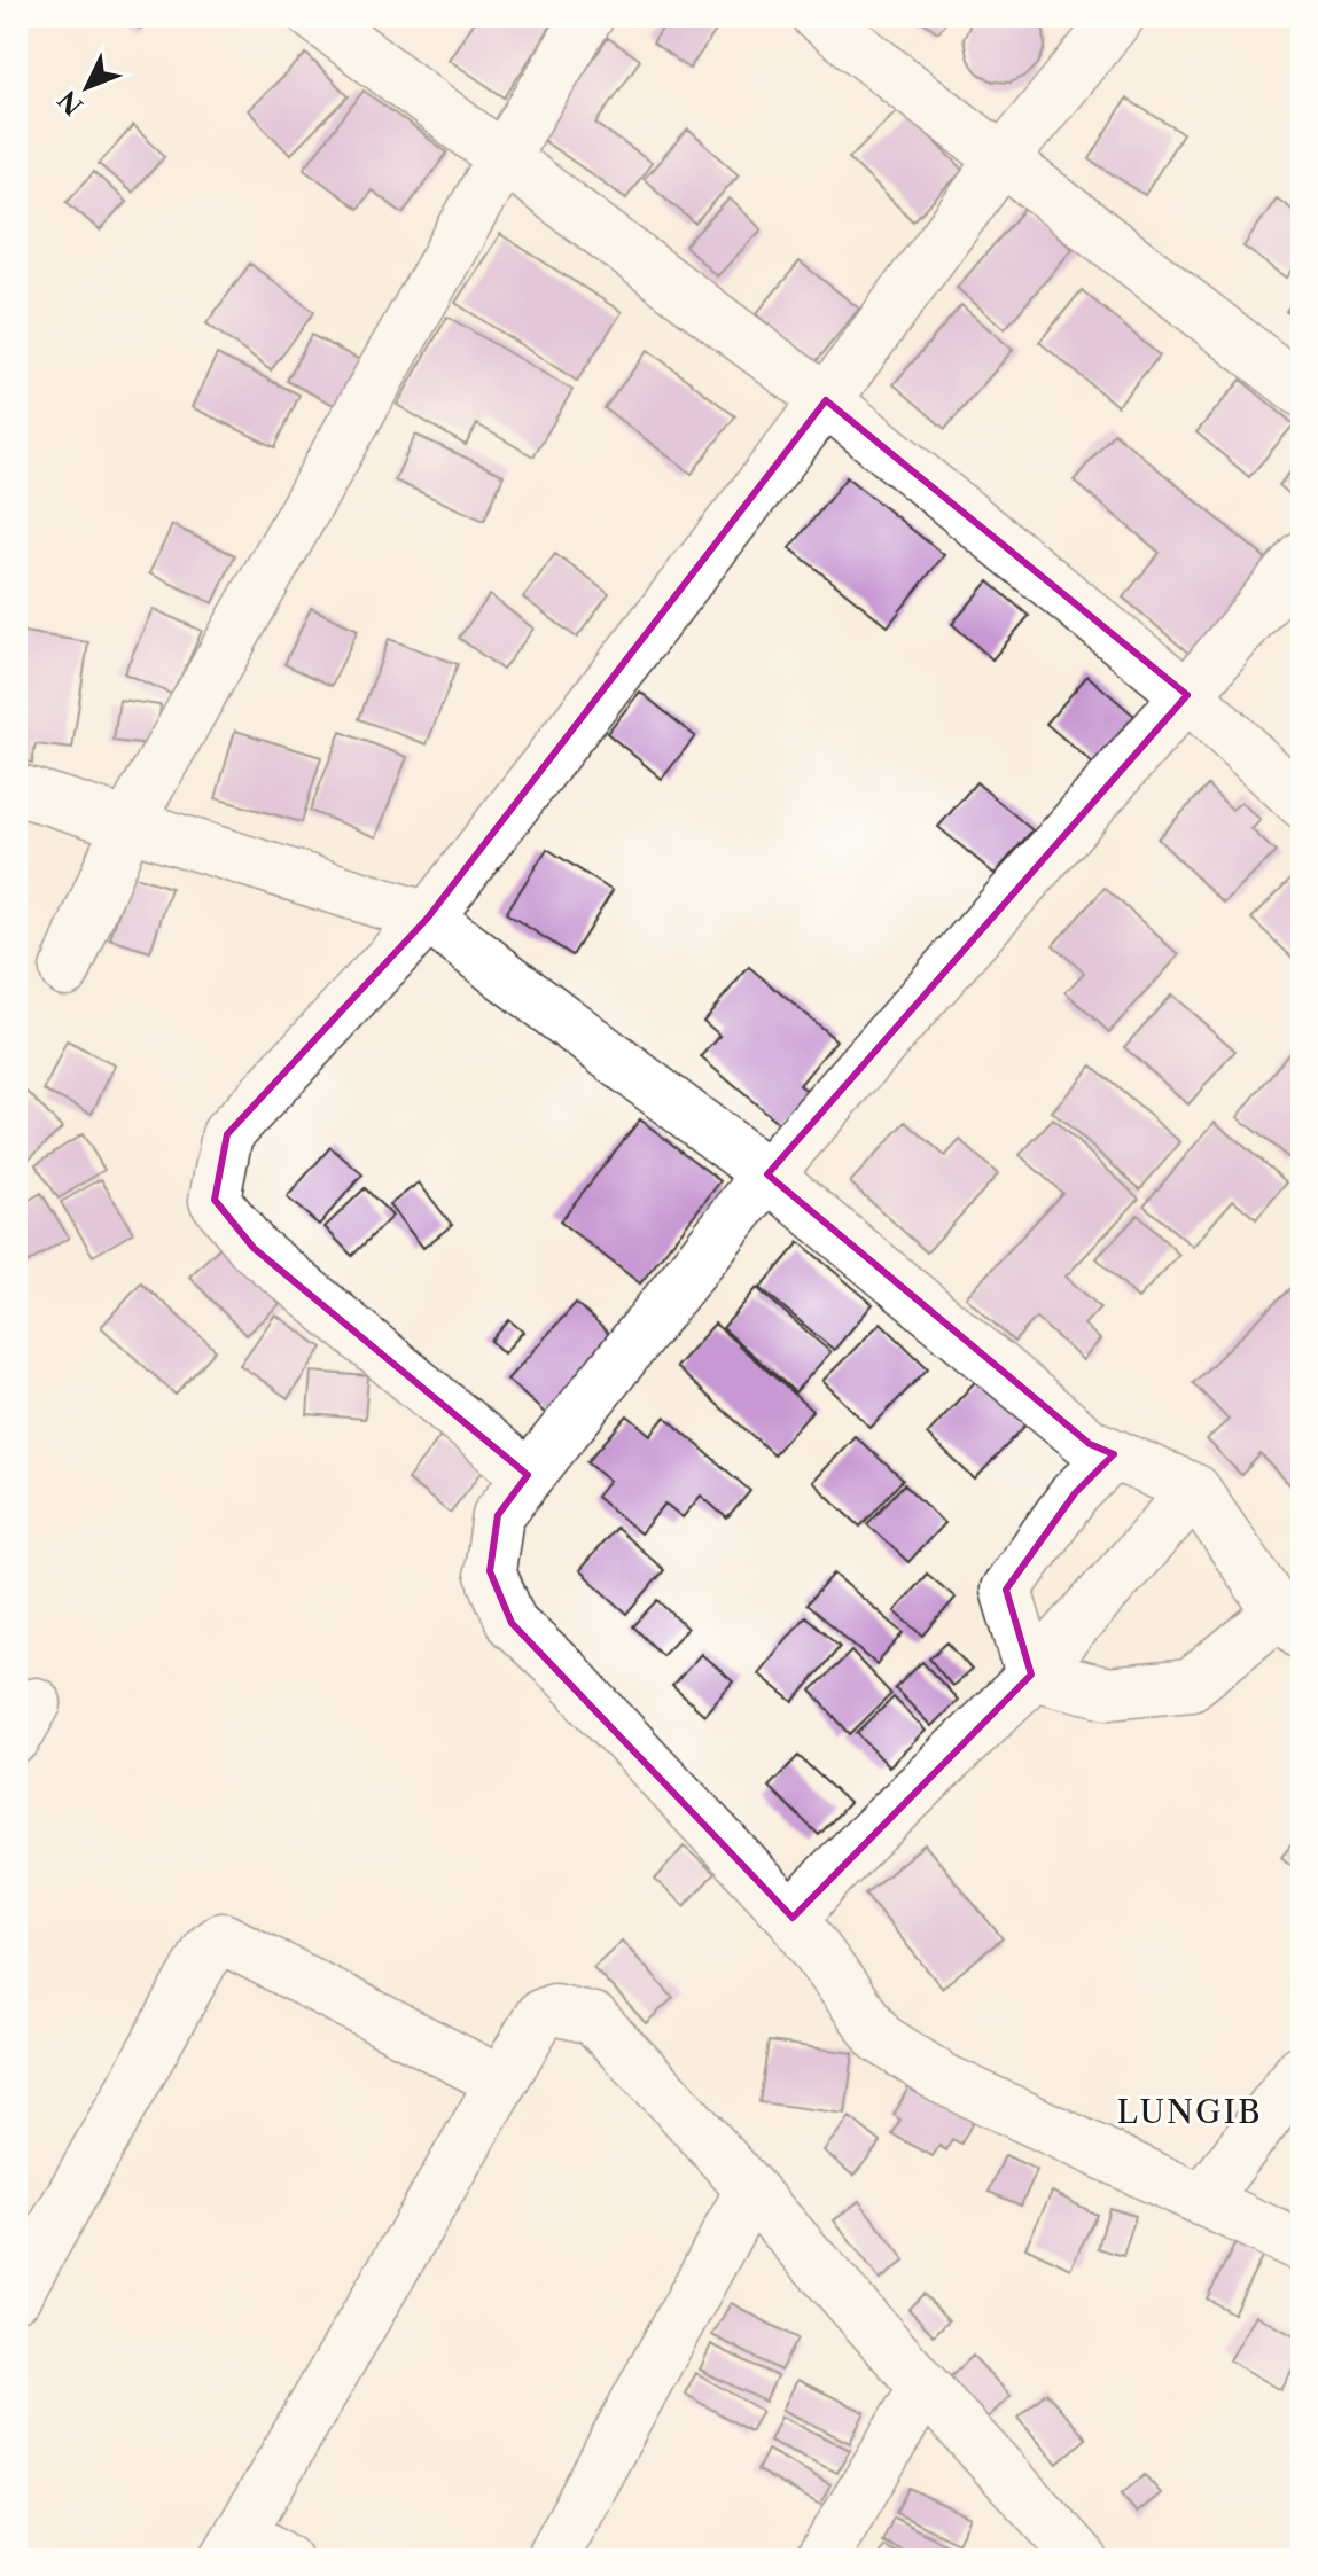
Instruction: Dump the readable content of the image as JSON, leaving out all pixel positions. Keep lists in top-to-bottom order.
{
  "districts": ["LUNGIB"],
  "north": "bottom left"
}
